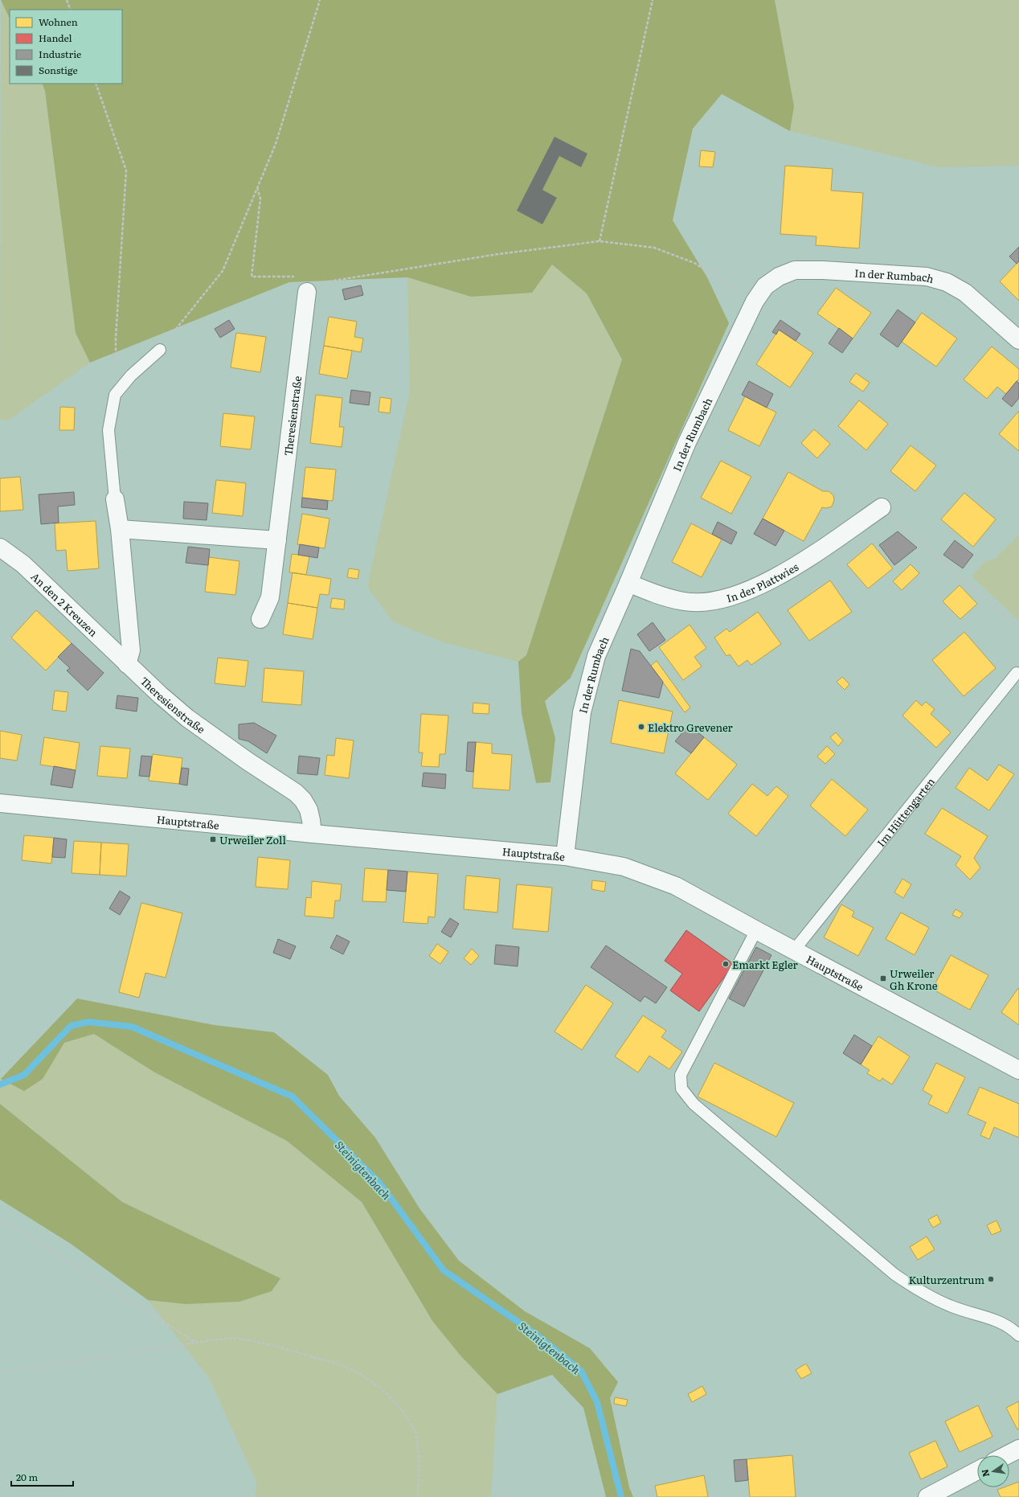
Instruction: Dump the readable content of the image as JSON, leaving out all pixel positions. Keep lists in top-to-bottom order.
{
  "streets": {
    "street": [
      "In der Rumbach",
      "Theresienstraße",
      "In der Plattwies",
      "An den 2 Kreuzen",
      "Hauptstraße"
    ],
    "lane": ["Im Hüttengarten"]
  },
  "crossings": [
    ["In der Rumbach", "In der Plattwies"],
    ["In der Rumbach", "Hauptstraße"],
    ["Theresienstraße", "An den 2 Kreuzen"],
    ["Theresienstraße", "Hauptstraße"],
    ["Im Hüttengarten", "Hauptstraße"]
  ],
  "water": ["Steinigtenbach"],
  "places": {
    "other": ["Elektro Grevener", "Emarkt Egler", "Kulturzentrum"],
    "transit": ["Urweiler Zoll", "Urweiler Gh Krone"]
  },
  "legend": [
    "Wohnen",
    "Handel",
    "Industrie",
    "Sonstige"
  ],
  "scale_bar": "20 m",
  "north": "left"
}
